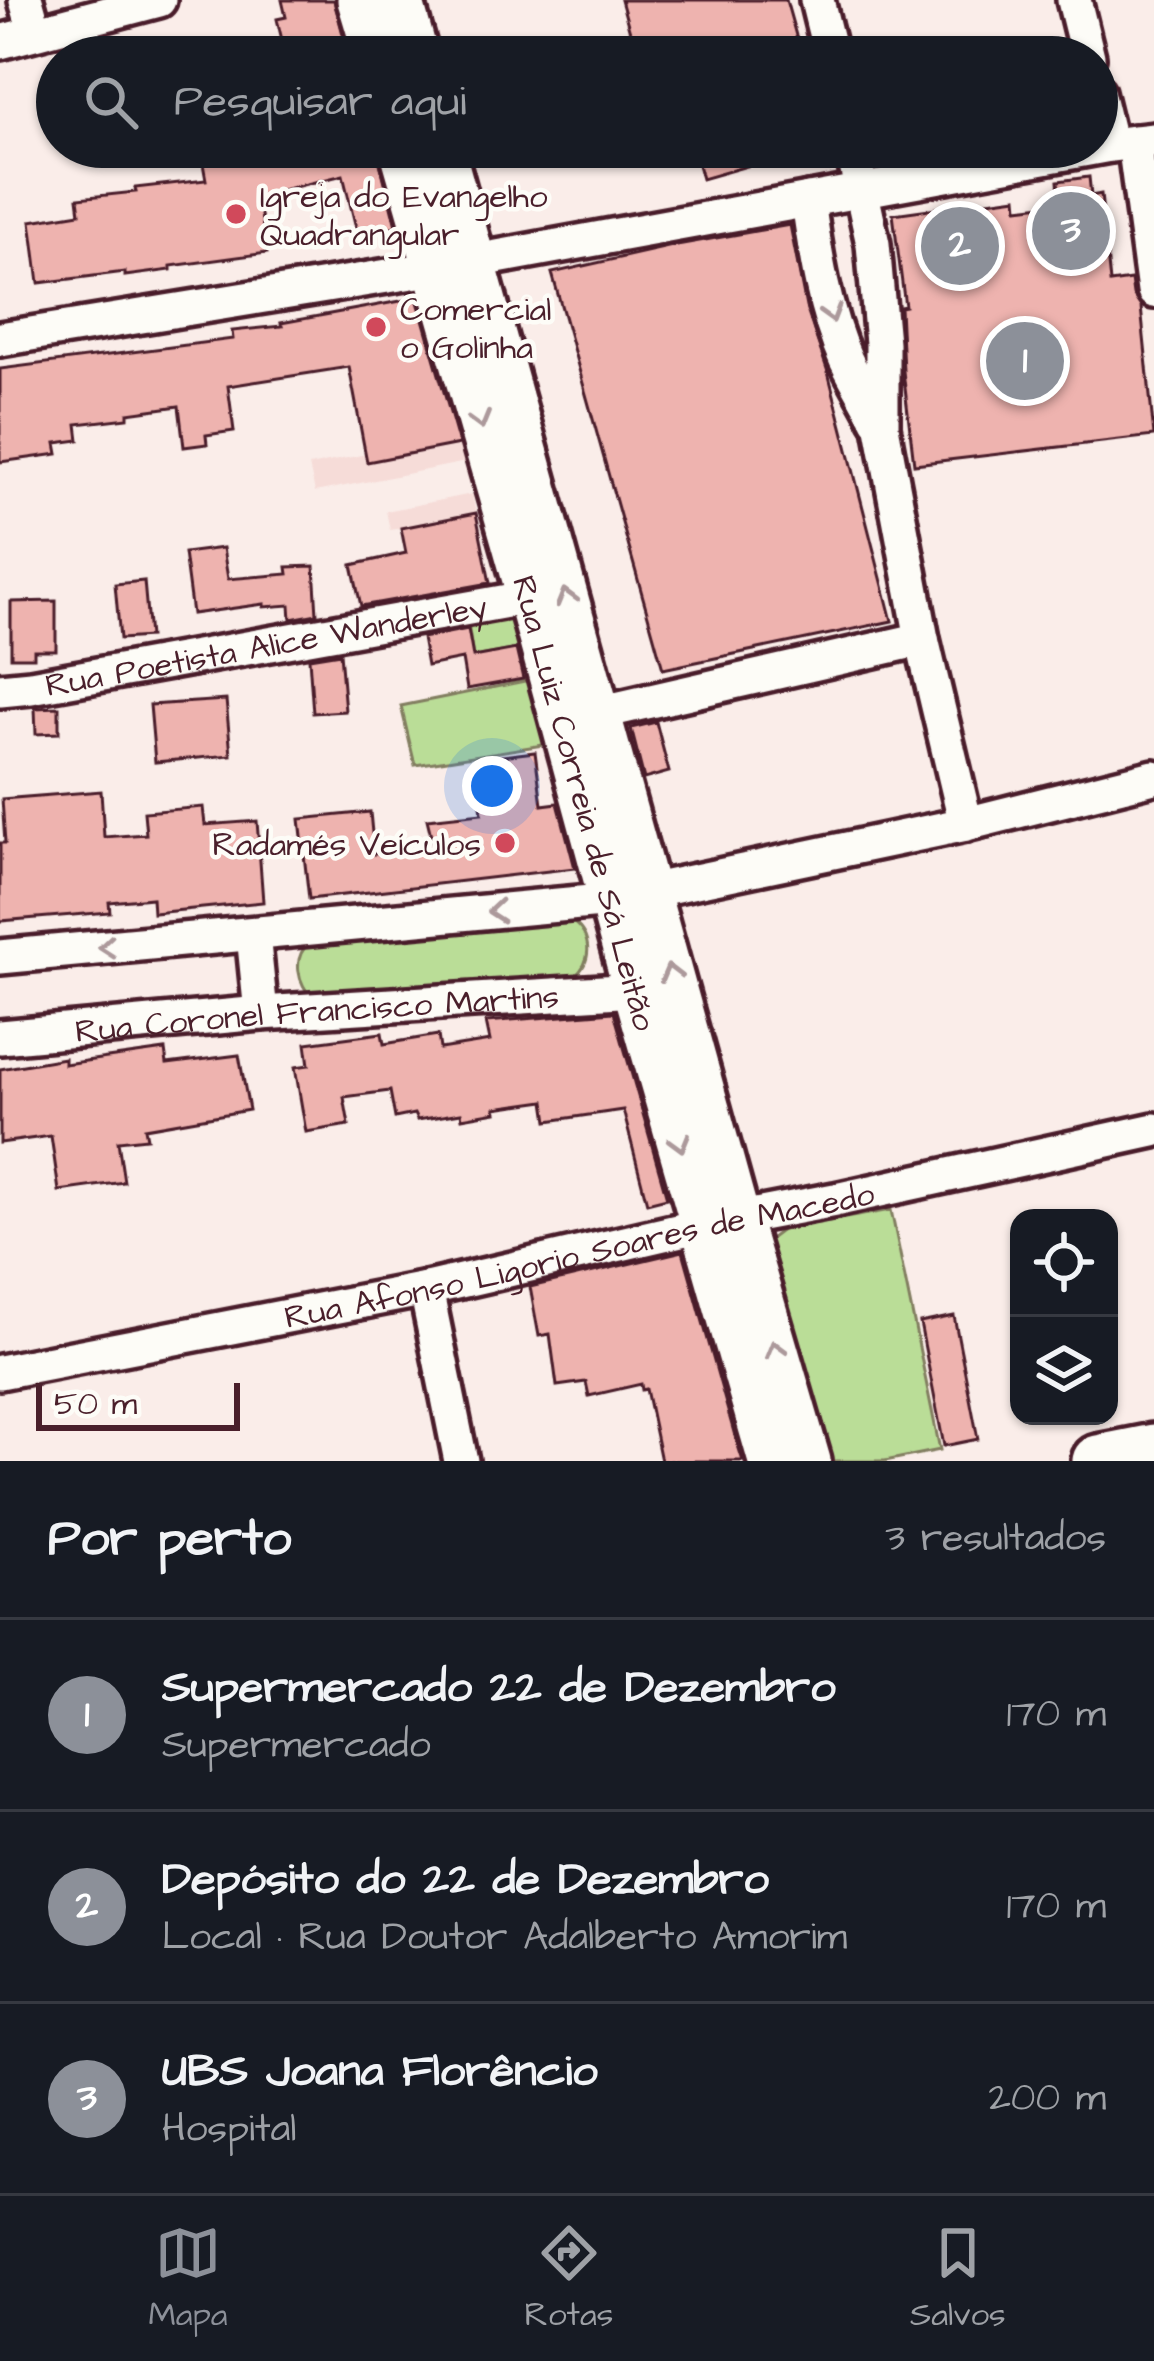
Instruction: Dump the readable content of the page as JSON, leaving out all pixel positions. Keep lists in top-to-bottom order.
{
  "streets": {
    "main road": ["Rua Luiz Correia de Sá Leitão"],
    "street": ["Rua Poetista Alice Wanderley", "Rua Coronel Francisco Martins", "Rua Afonso Ligorio Soares de Macedo"]
  },
  "crossings": [
    ["Rua Poetista Alice Wanderley", "Rua Luiz Correia de Sá Leitão"],
    ["Rua Luiz Correia de Sá Leitão", "Rua Coronel Francisco Martins"],
    ["Rua Luiz Correia de Sá Leitão", "Rua Afonso Ligorio Soares de Macedo"]
  ],
  "places": ["Igreja do Evangelho Quadrangular", "Comercial o Golinha", "Radamés Veículos"],
  "scale_bar": "50 m",
  "page": {
    "search": "Pesquisar aqui",
    "pins": ["3", "2", "1"],
    "scale": "50 m",
    "heading": ["Por perto", "3 resultados"],
    "list": [
      {
        "mark": "1",
        "name": "Supermercado 22 de Dezembro",
        "note": "Supermercado",
        "value": "170 m"
      },
      {
        "mark": "2",
        "name": "Depósito do 22 de Dezembro",
        "note": "Local · Rua Doutor Adalberto Amorim",
        "value": "170 m"
      },
      {
        "mark": "3",
        "name": "UBS Joana Florêncio",
        "note": "Hospital",
        "value": "200 m"
      }
    ],
    "nav": ["Mapa", "Rotas", "Salvos"]
  }
}
